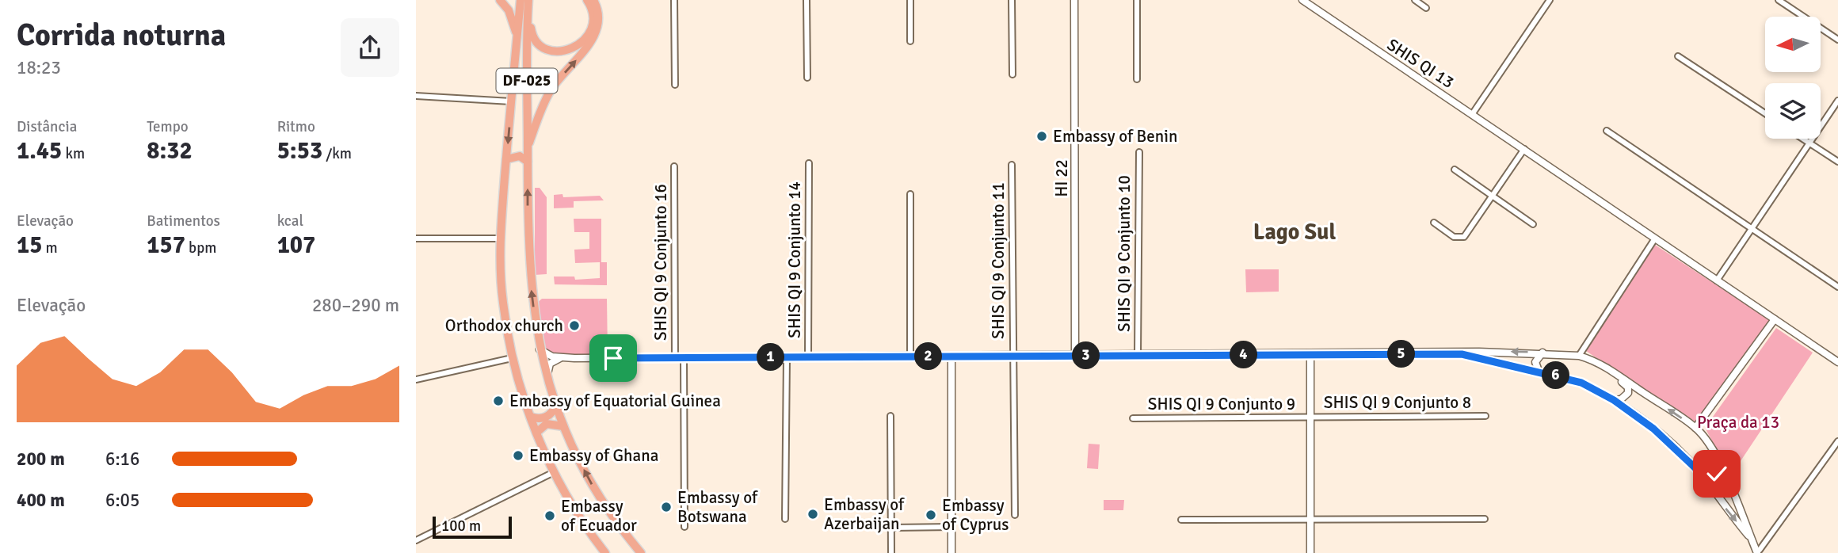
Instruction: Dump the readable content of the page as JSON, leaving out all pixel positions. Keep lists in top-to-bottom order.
{
  "streets": {
    "main road": ["DF-025"],
    "street": [
      "SHIS QI 13",
      "HI 22",
      "SHIS QI 9 Conjunto 10",
      "SHIS QI 9 Conjunto 14",
      "SHIS QI 9 Conjunto 11",
      "SHIS QI 9 Conjunto 16",
      "SHIS QI 9 Conjunto 8",
      "SHIS QI 9 Conjunto 9"
    ]
  },
  "crossings": [
    ["SHIS QI 9 Conjunto 8", "SHIS QI 9 Conjunto 9"]
  ],
  "districts": ["Lago Sul"],
  "parks": ["Praça da 13"],
  "places": [
    "Embassy of Benin",
    "Orthodox church",
    "Embassy of Equatorial Guinea",
    "Embassy of Ghana",
    "Embassy of Botswana",
    "Embassy of Azerbaijan",
    "Embassy of Cyprus",
    "Embassy of Ecuador"
  ],
  "scale_bar": "100 m",
  "north": "left",
  "page": {
    "heading": ["Corrida noturna", "18:23"],
    "stats": [
      ["Distância", "1.45 km"],
      ["Tempo", "8:32"],
      ["Ritmo", "5:53 /km"],
      ["Elevação", "15 m"],
      ["Batimentos", "157 bpm"],
      ["kcal", "107"]
    ],
    "chart": ["Elevação", "280–290 m"],
    "pins": [
      "5",
      "4",
      "3",
      "2",
      "1",
      "6"
    ],
    "list": [
      {
        "name": "200 m",
        "note": "6:16"
      },
      {
        "name": "400 m",
        "note": "6:05"
      }
    ],
    "scale": "100 m"
  }
}
